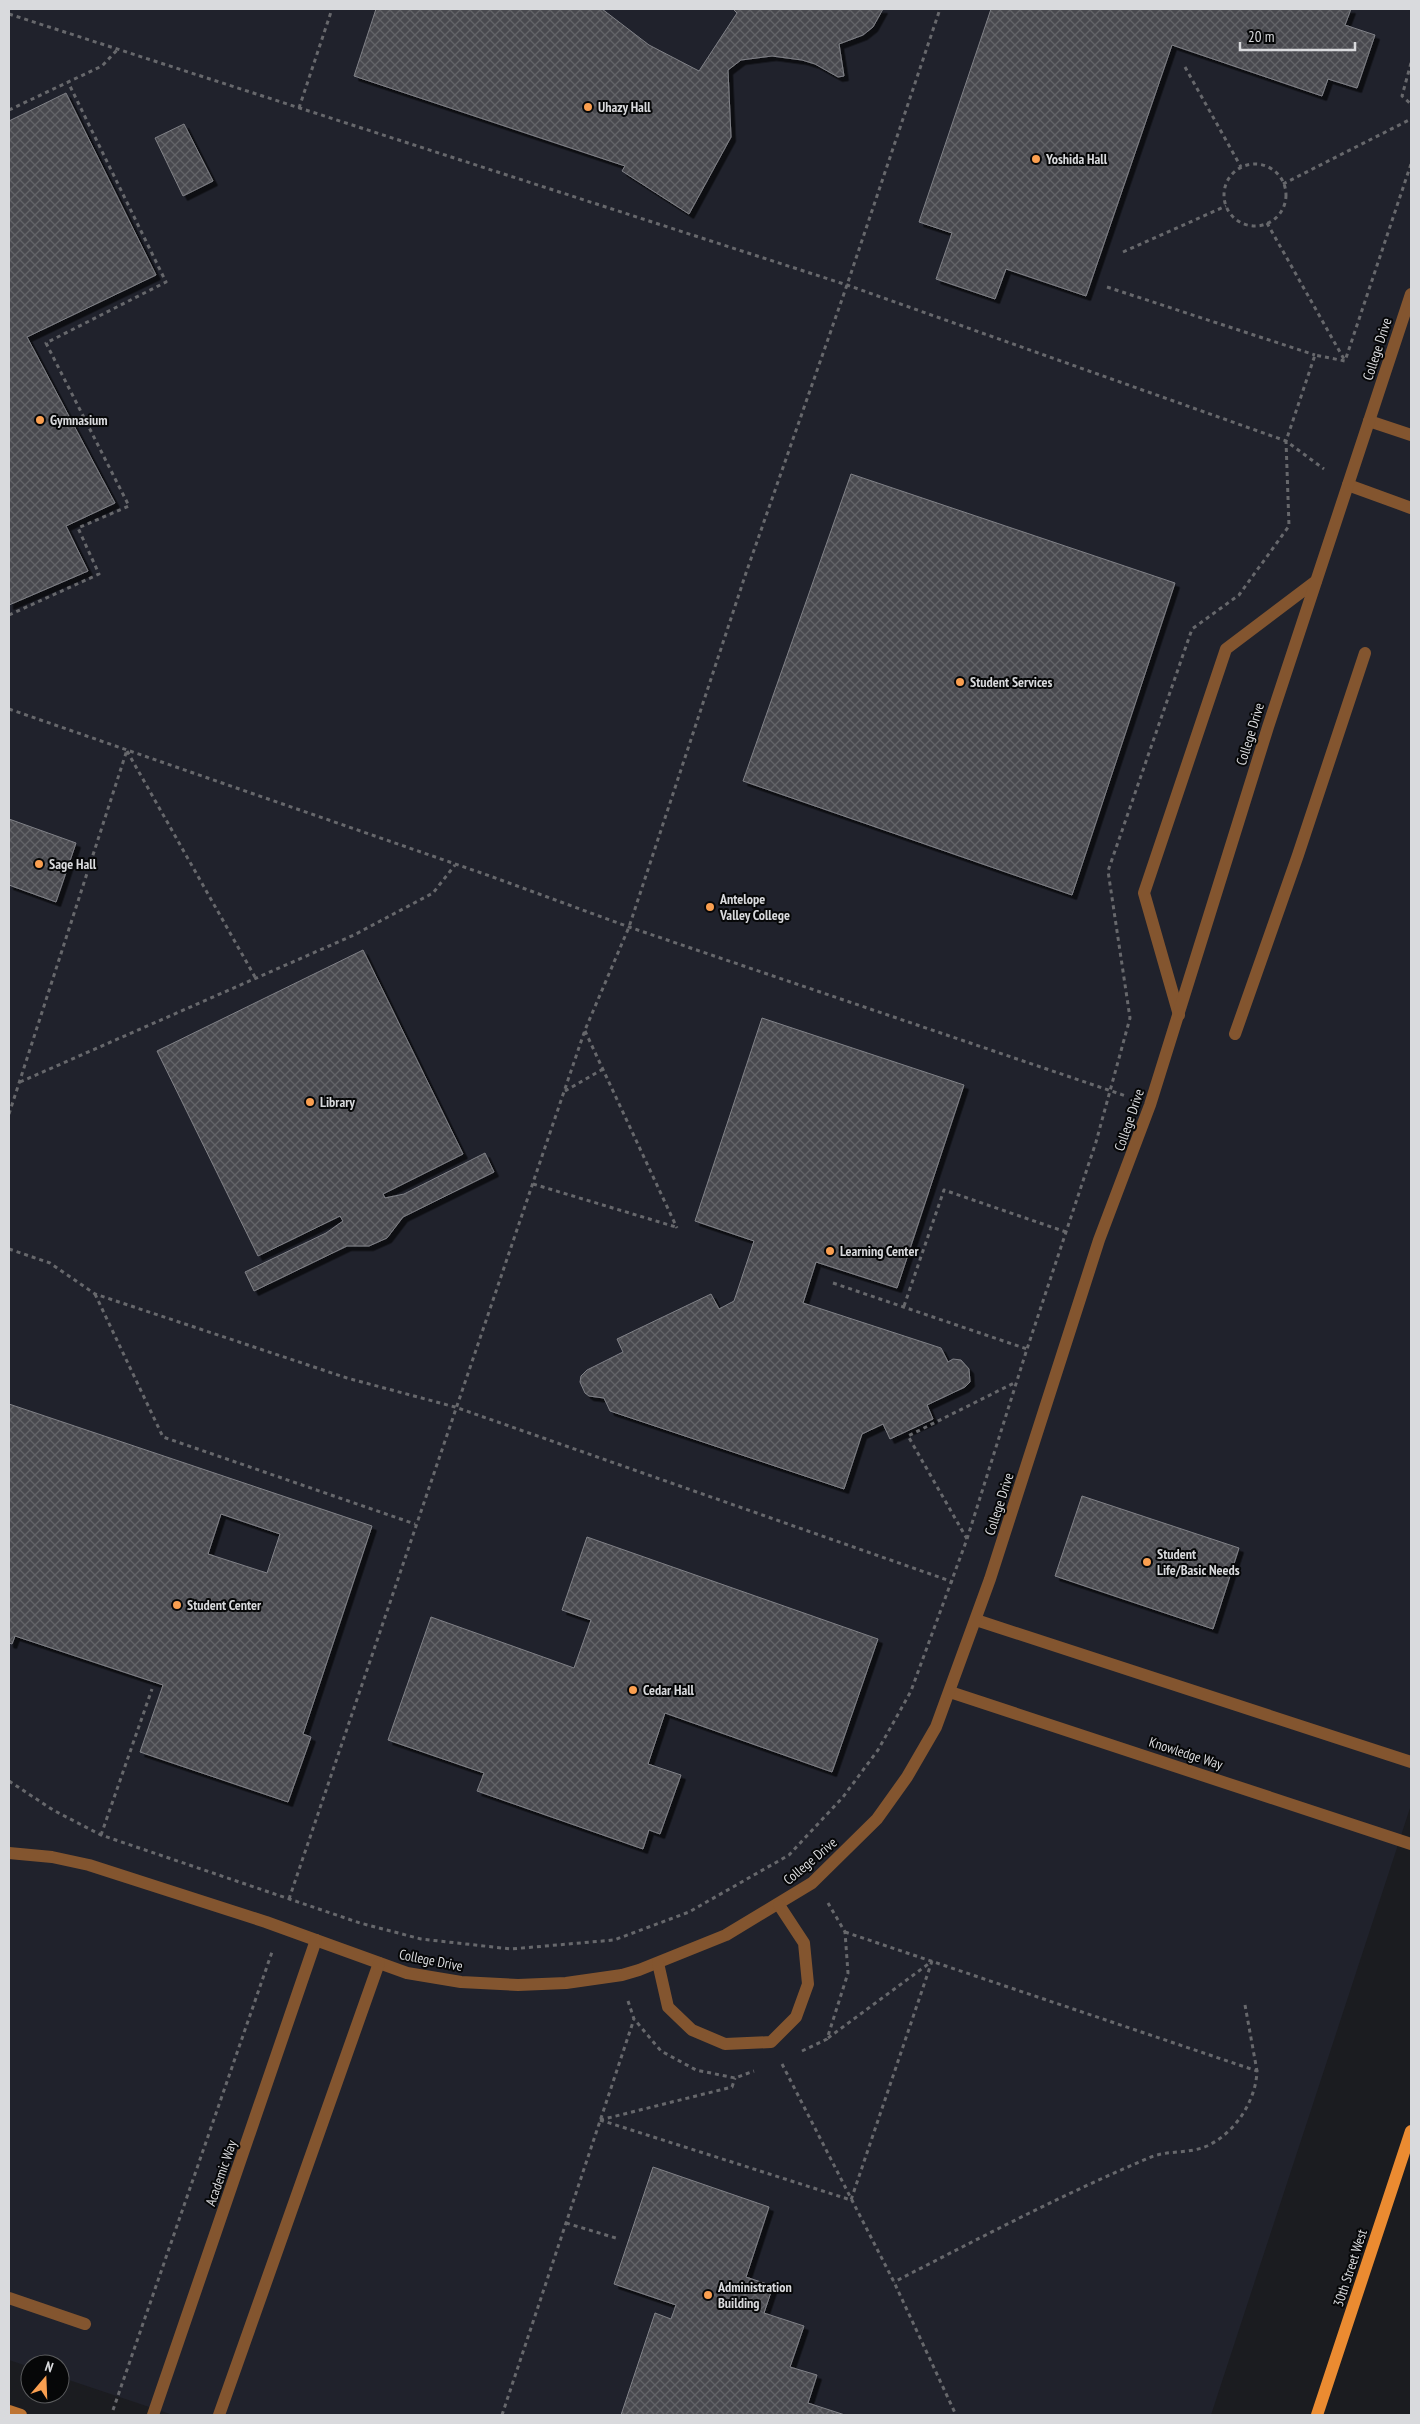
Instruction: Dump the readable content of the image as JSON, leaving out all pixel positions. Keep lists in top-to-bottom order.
{
  "streets": {
    "main road": ["30th Street West"],
    "lane": ["College Drive", "Knowledge Way", "Academic Way"]
  },
  "crossings": [
    ["College Drive", "Knowledge Way"],
    ["College Drive", "Academic Way"]
  ],
  "places": [
    "Uhazy Hall",
    "Yoshida Hall",
    "Gymnasium",
    "Student Services",
    "Sage Hall",
    "Antelope Valley College",
    "Library",
    "Learning Center",
    "Student Life/Basic Needs",
    "Student Center",
    "Cedar Hall",
    "Administration Building"
  ],
  "scale_bar": "20 m",
  "north": "top"
}
